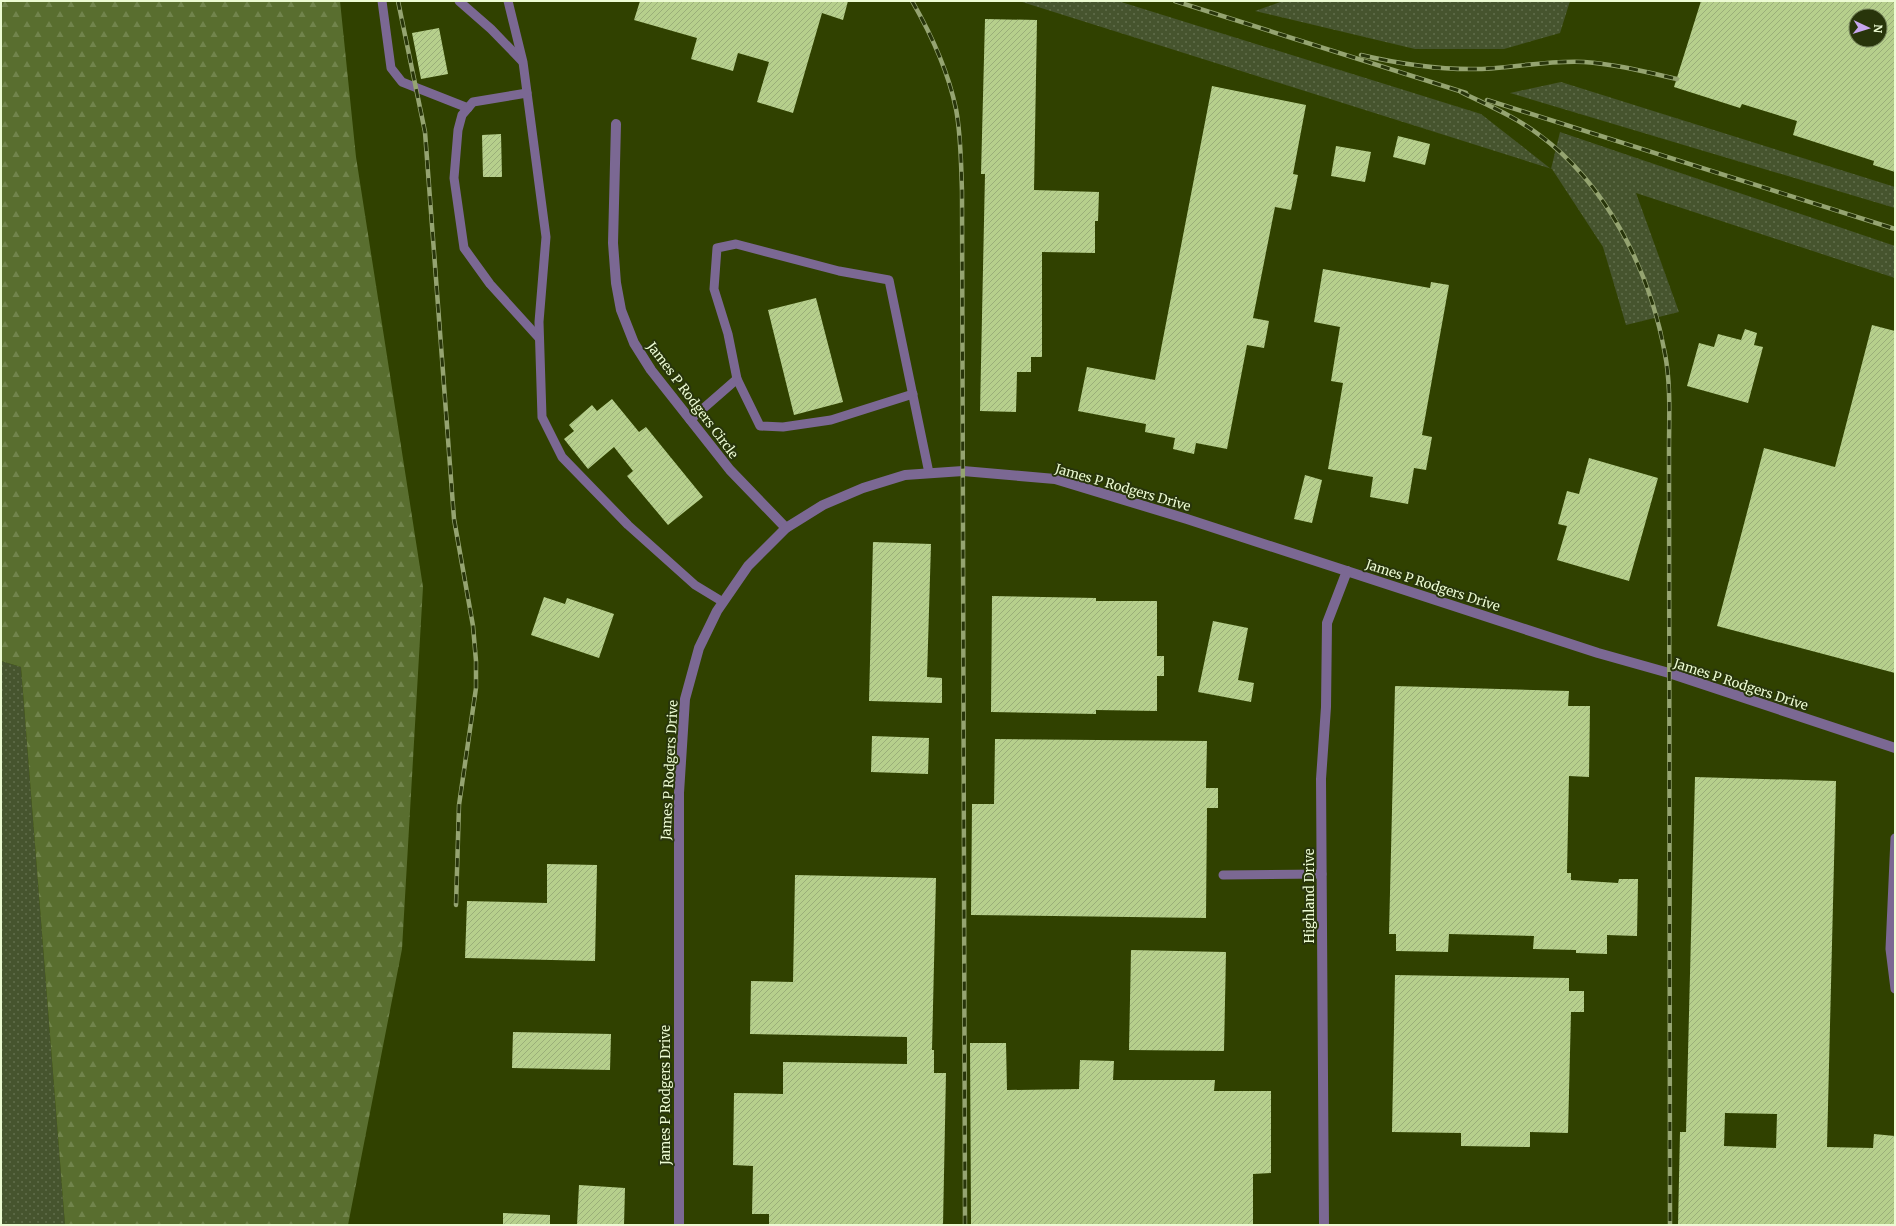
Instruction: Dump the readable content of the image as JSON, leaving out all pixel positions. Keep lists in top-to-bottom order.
{
  "streets": {
    "street": ["James P Rodgers Circle", "James P Rodgers Drive", "Highland Drive"]
  },
  "crossings": [
    ["James P Rodgers Circle", "James P Rodgers Drive"],
    ["James P Rodgers Drive", "Highland Drive"]
  ],
  "north": "right"
}
